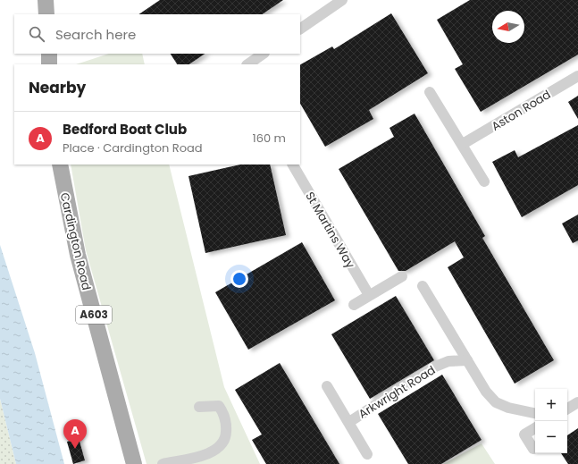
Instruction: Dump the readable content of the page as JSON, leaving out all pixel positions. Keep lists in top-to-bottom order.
{
  "streets": {
    "main road": ["Cardington Road", "A603"],
    "street": ["Aston Road", "St Martins Way", "Arkwright Road"]
  },
  "north": "left",
  "page": {
    "search": "Search here",
    "heading": "Nearby",
    "list": [
      {
        "mark": "A",
        "name": "Bedford Boat Club",
        "note": "Place · Cardington Road",
        "value": "160 m"
      }
    ],
    "map_buttons": ["+", "−"],
    "pins": "A"
  }
}
